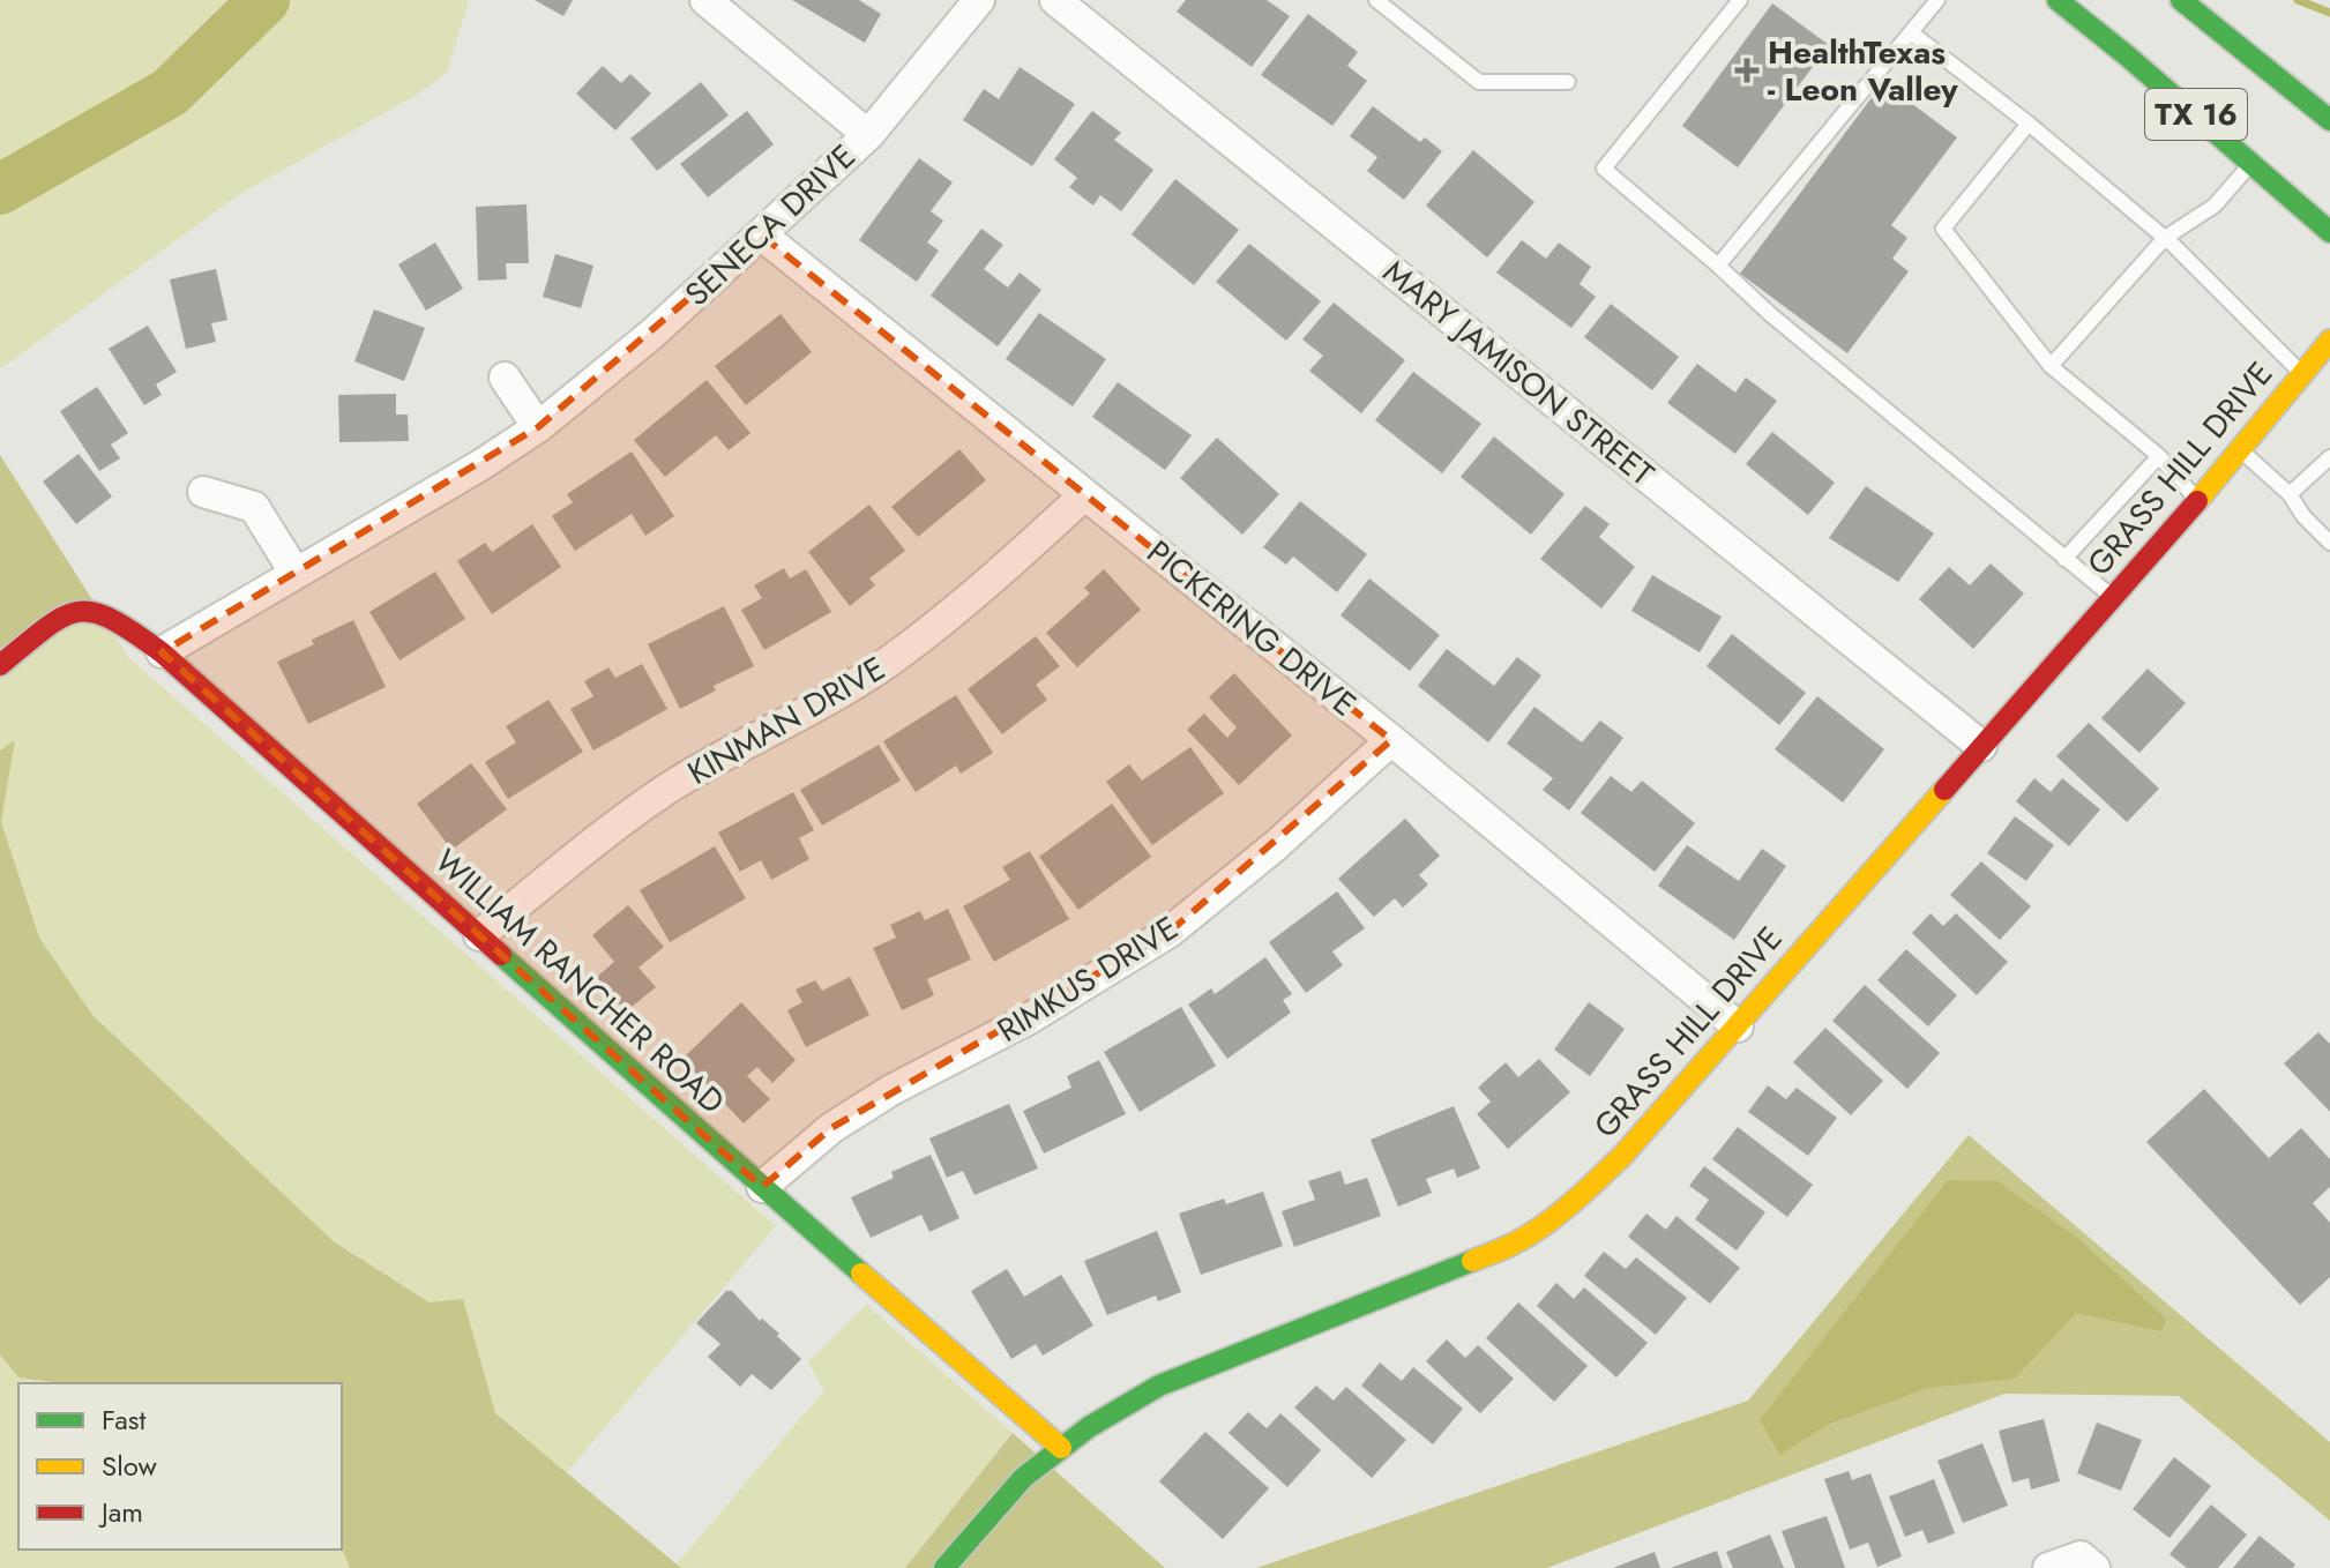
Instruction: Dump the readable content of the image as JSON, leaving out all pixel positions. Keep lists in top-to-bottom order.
{
  "streets": {
    "street": [
      "TX 16",
      "SENECA DRIVE",
      "MARY JAMISON STREET",
      "GRASS HILL DRIVE",
      "PICKERING DRIVE",
      "KINMAN DRIVE",
      "RIMKUS DRIVE",
      "WILLIAM RANCHER ROAD"
    ]
  },
  "crossings": [
    ["SENECA DRIVE", "PICKERING DRIVE"],
    ["SENECA DRIVE", "WILLIAM RANCHER ROAD"],
    ["MARY JAMISON STREET", "GRASS HILL DRIVE"],
    ["GRASS HILL DRIVE", "PICKERING DRIVE"],
    ["GRASS HILL DRIVE", "WILLIAM RANCHER ROAD"],
    ["PICKERING DRIVE", "KINMAN DRIVE"],
    ["PICKERING DRIVE", "RIMKUS DRIVE"],
    ["KINMAN DRIVE", "WILLIAM RANCHER ROAD"],
    ["RIMKUS DRIVE", "WILLIAM RANCHER ROAD"]
  ],
  "places": {
    "health": ["HealthTexas - Leon Valley"]
  },
  "legend": ["Fast", "Slow", "Jam"]
}
